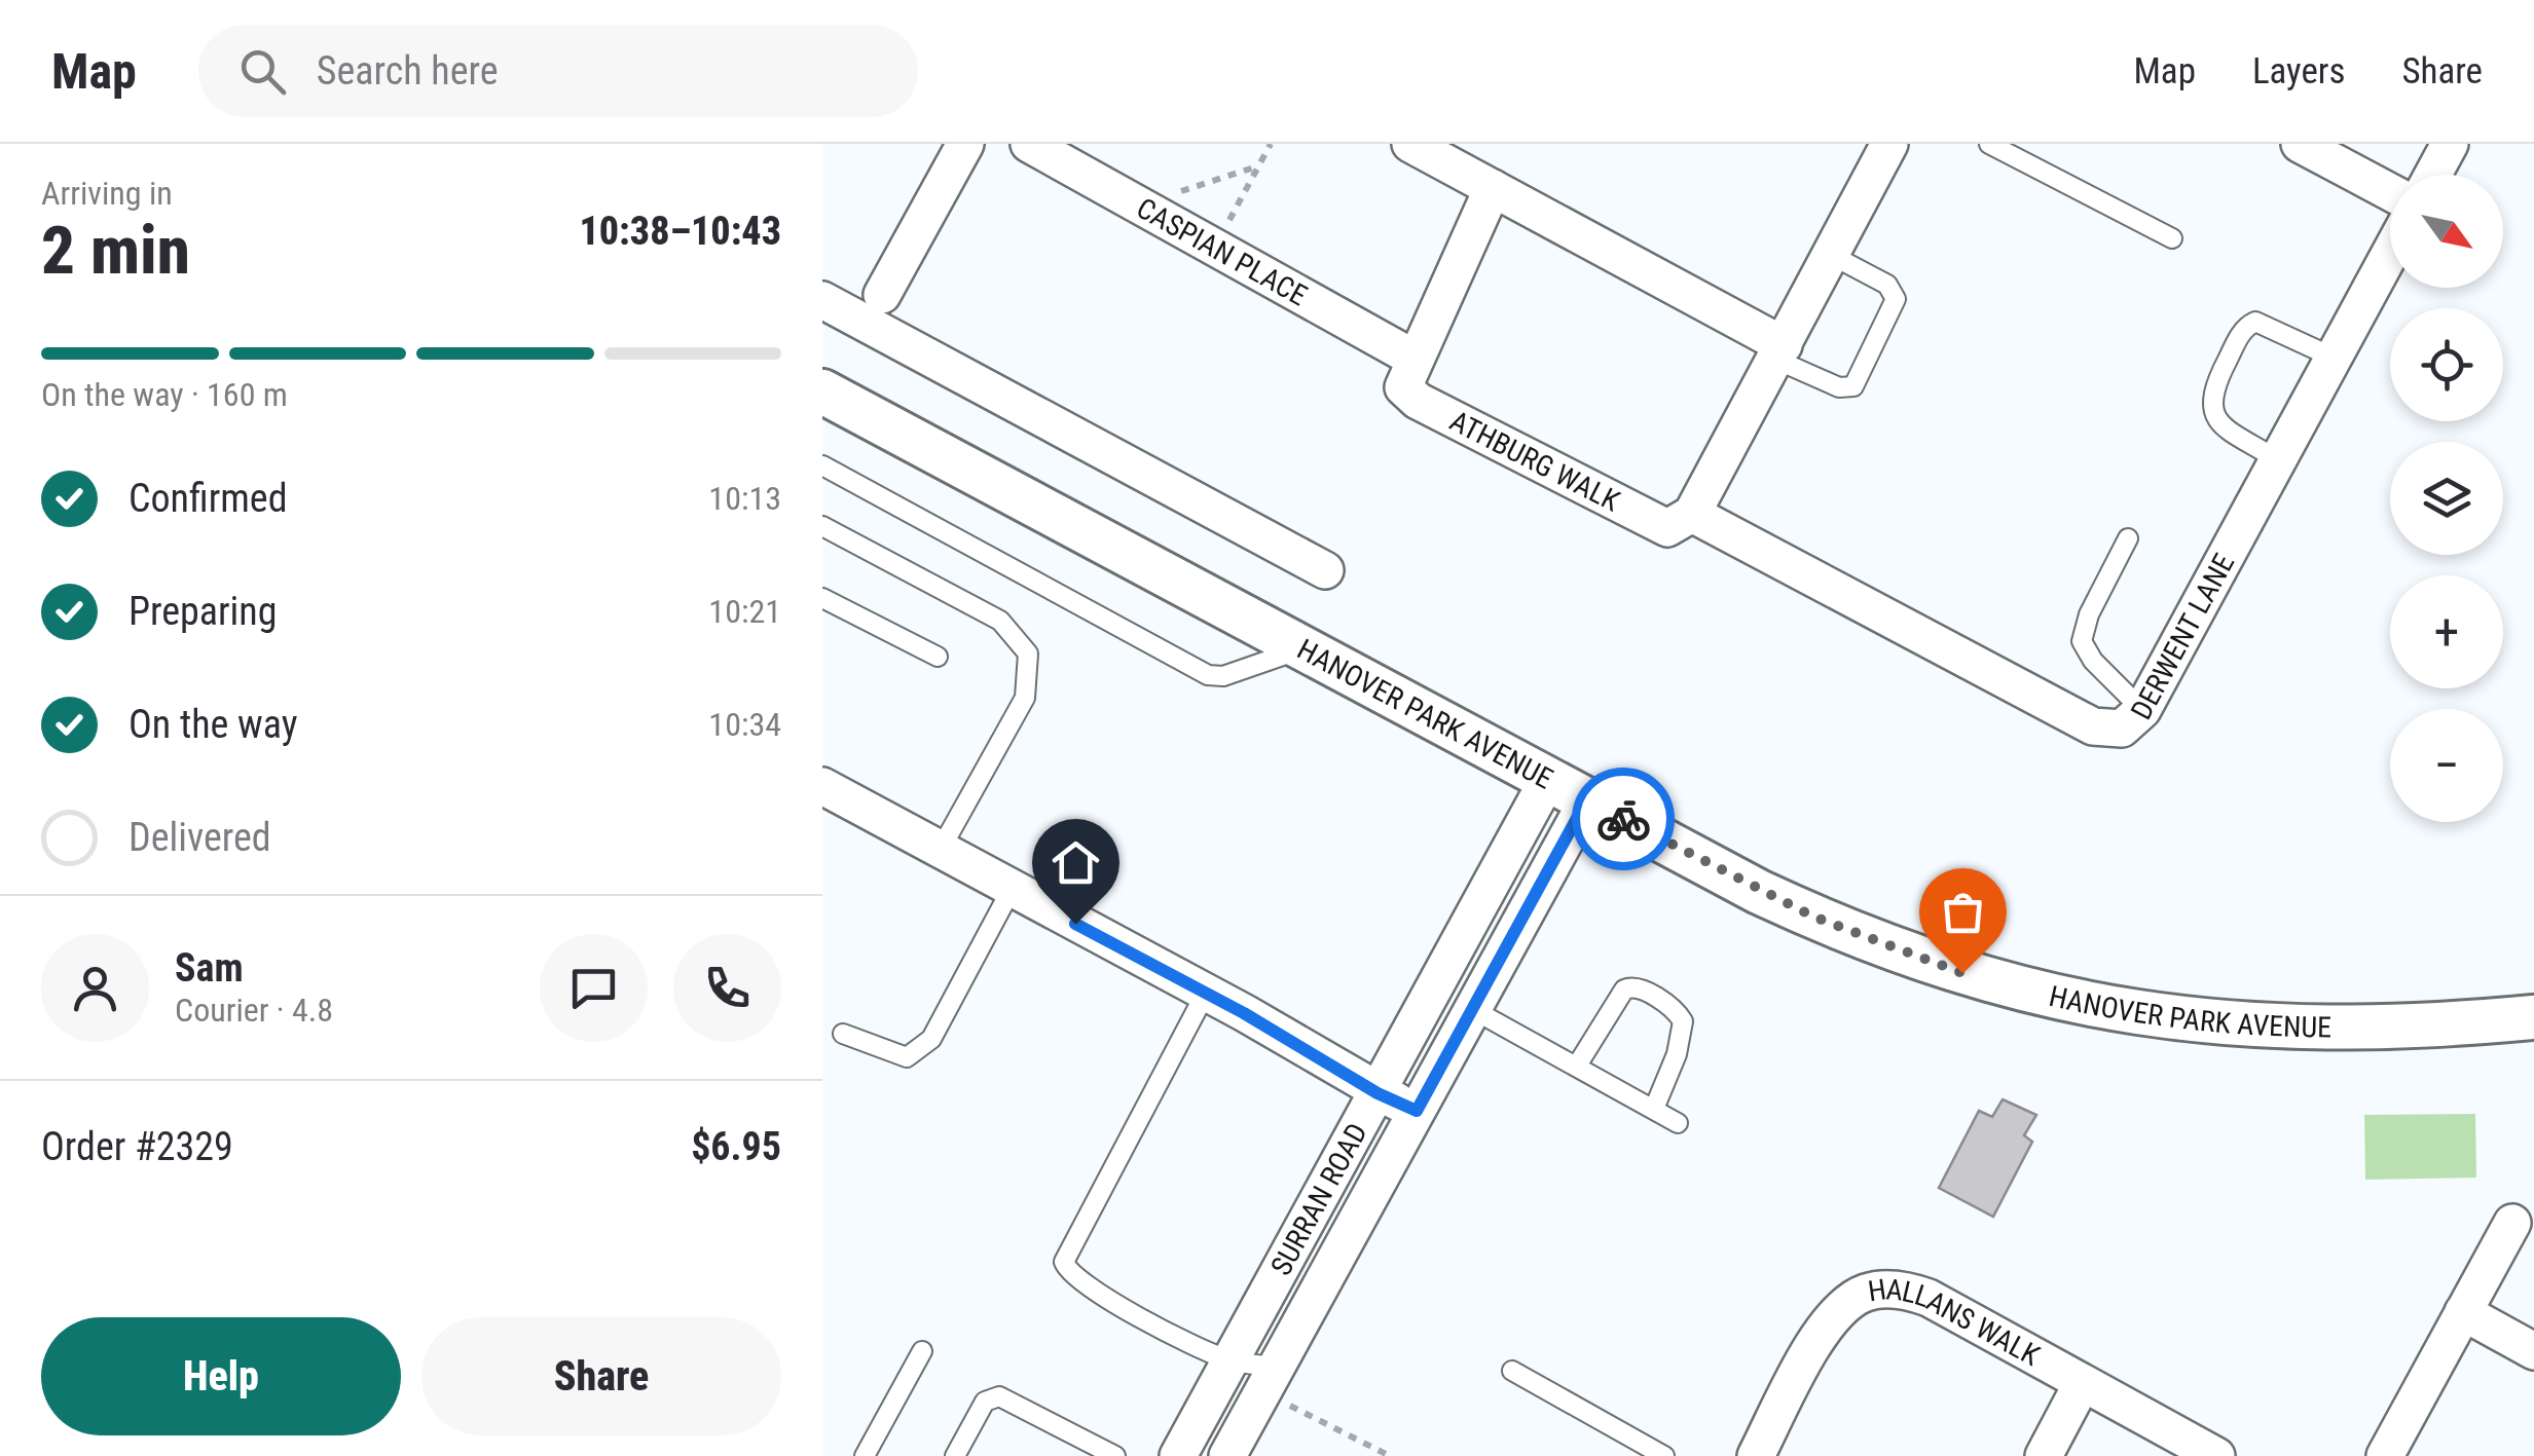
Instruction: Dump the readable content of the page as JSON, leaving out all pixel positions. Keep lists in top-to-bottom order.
{
  "streets": {
    "street": [
      "CASPIAN PLACE",
      "ATHBURG WALK",
      "DERWENT LANE",
      "HANOVER PARK AVENUE",
      "SURRAN ROAD",
      "HALLANS WALK"
    ]
  },
  "crossings": [
    ["CASPIAN PLACE", "ATHBURG WALK"],
    ["ATHBURG WALK", "DERWENT LANE"],
    ["HANOVER PARK AVENUE", "SURRAN ROAD"]
  ],
  "north": "bottom right",
  "page": {
    "header": "Map",
    "search": "Search here",
    "nav": ["Map", "Layers", "Share"],
    "heading": ["2 min", "Arriving in", "10:38–10:43"],
    "panel": [
      "Sam",
      "Courier · 4.8",
      "Order #2329",
      "$6.95"
    ],
    "map_buttons": ["+", "−"],
    "bar": "On the way · 160 m",
    "list": [
      ["Confirmed", "10:13"],
      ["Preparing", "10:21"],
      ["On the way", "10:34"],
      "Delivered"
    ],
    "buttons": ["Help", "Share"]
  }
}
